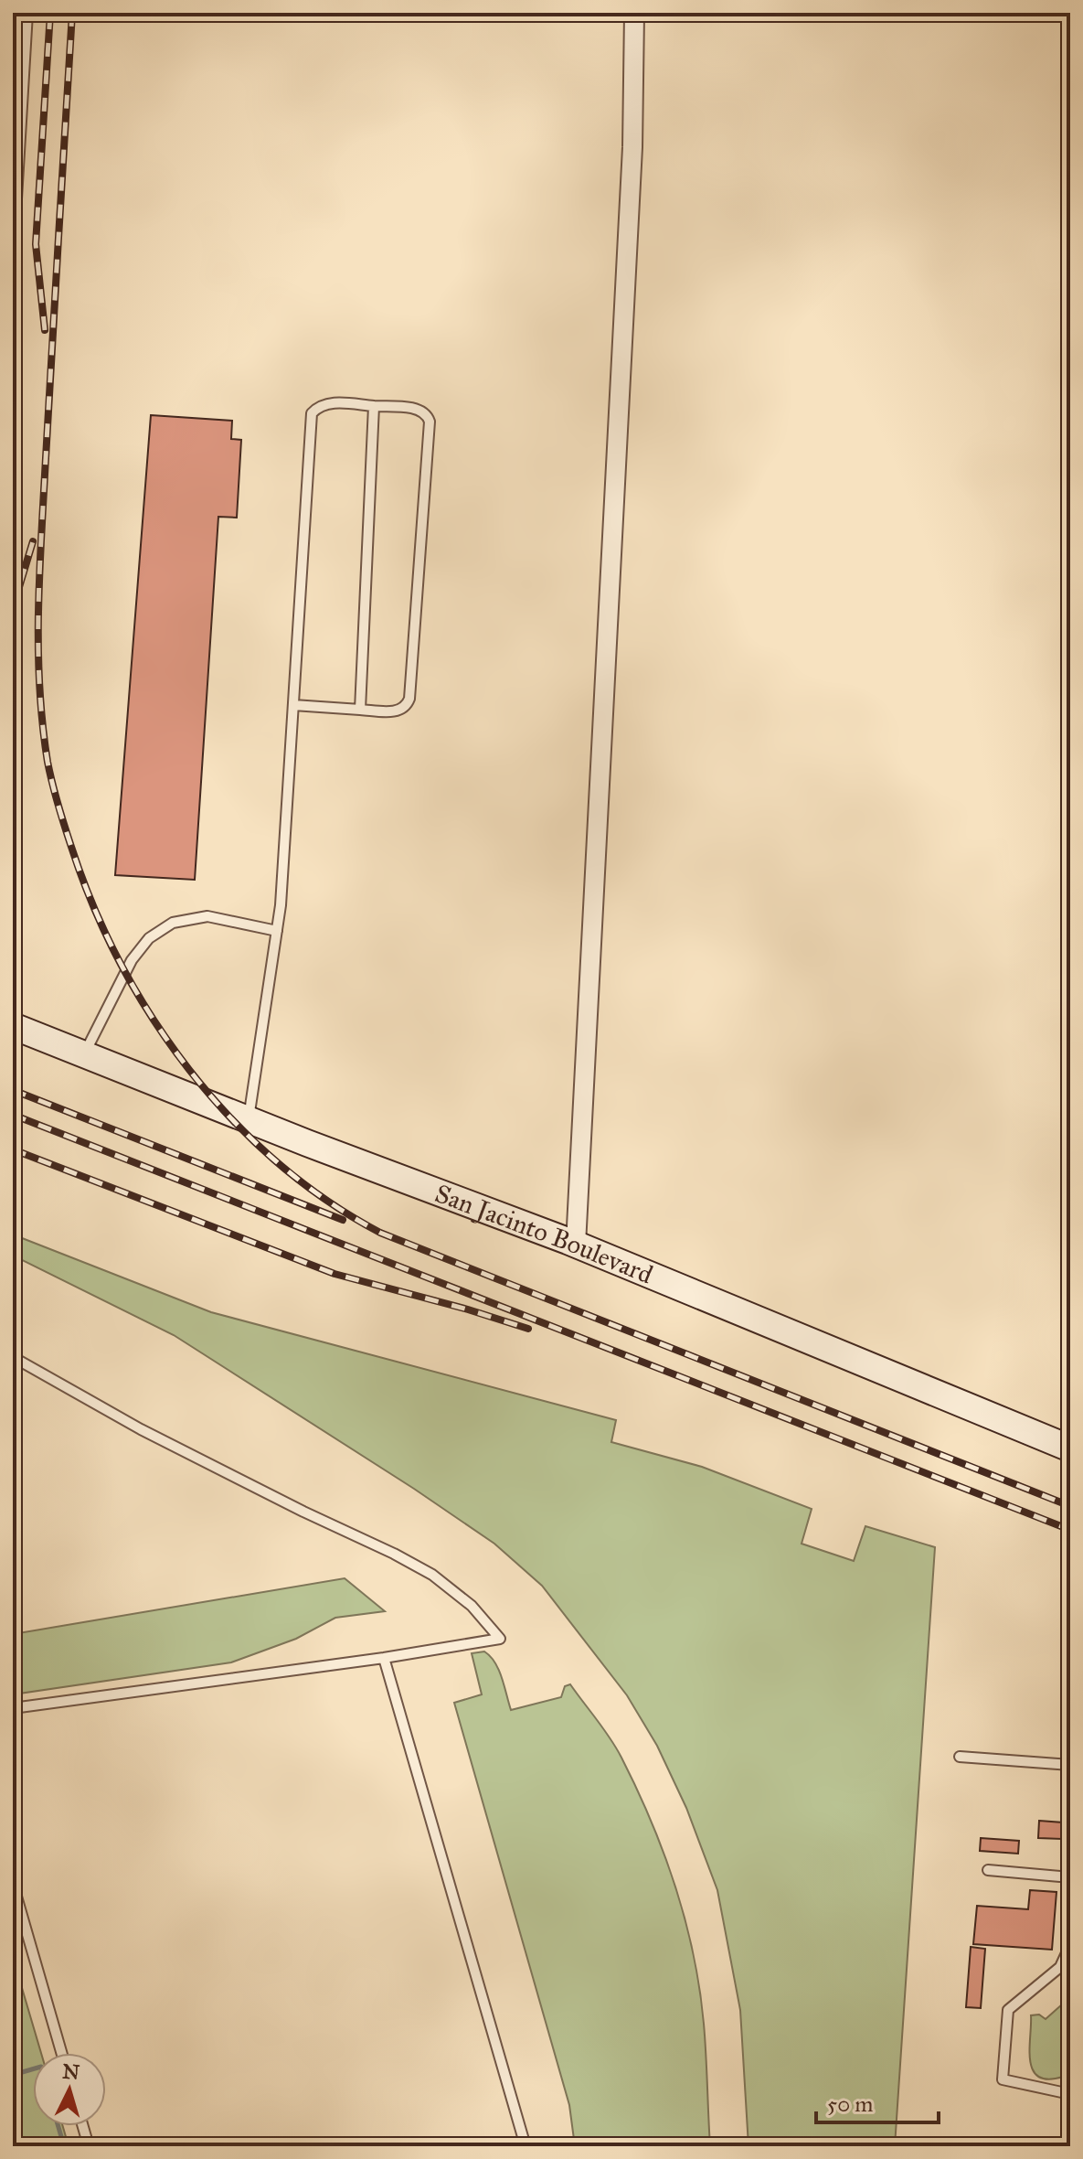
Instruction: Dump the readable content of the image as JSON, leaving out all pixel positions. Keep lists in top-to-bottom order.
{
  "streets": {
    "main road": ["San Jacinto Boulevard"]
  },
  "scale_bar": "50 m",
  "north": "top"
}
